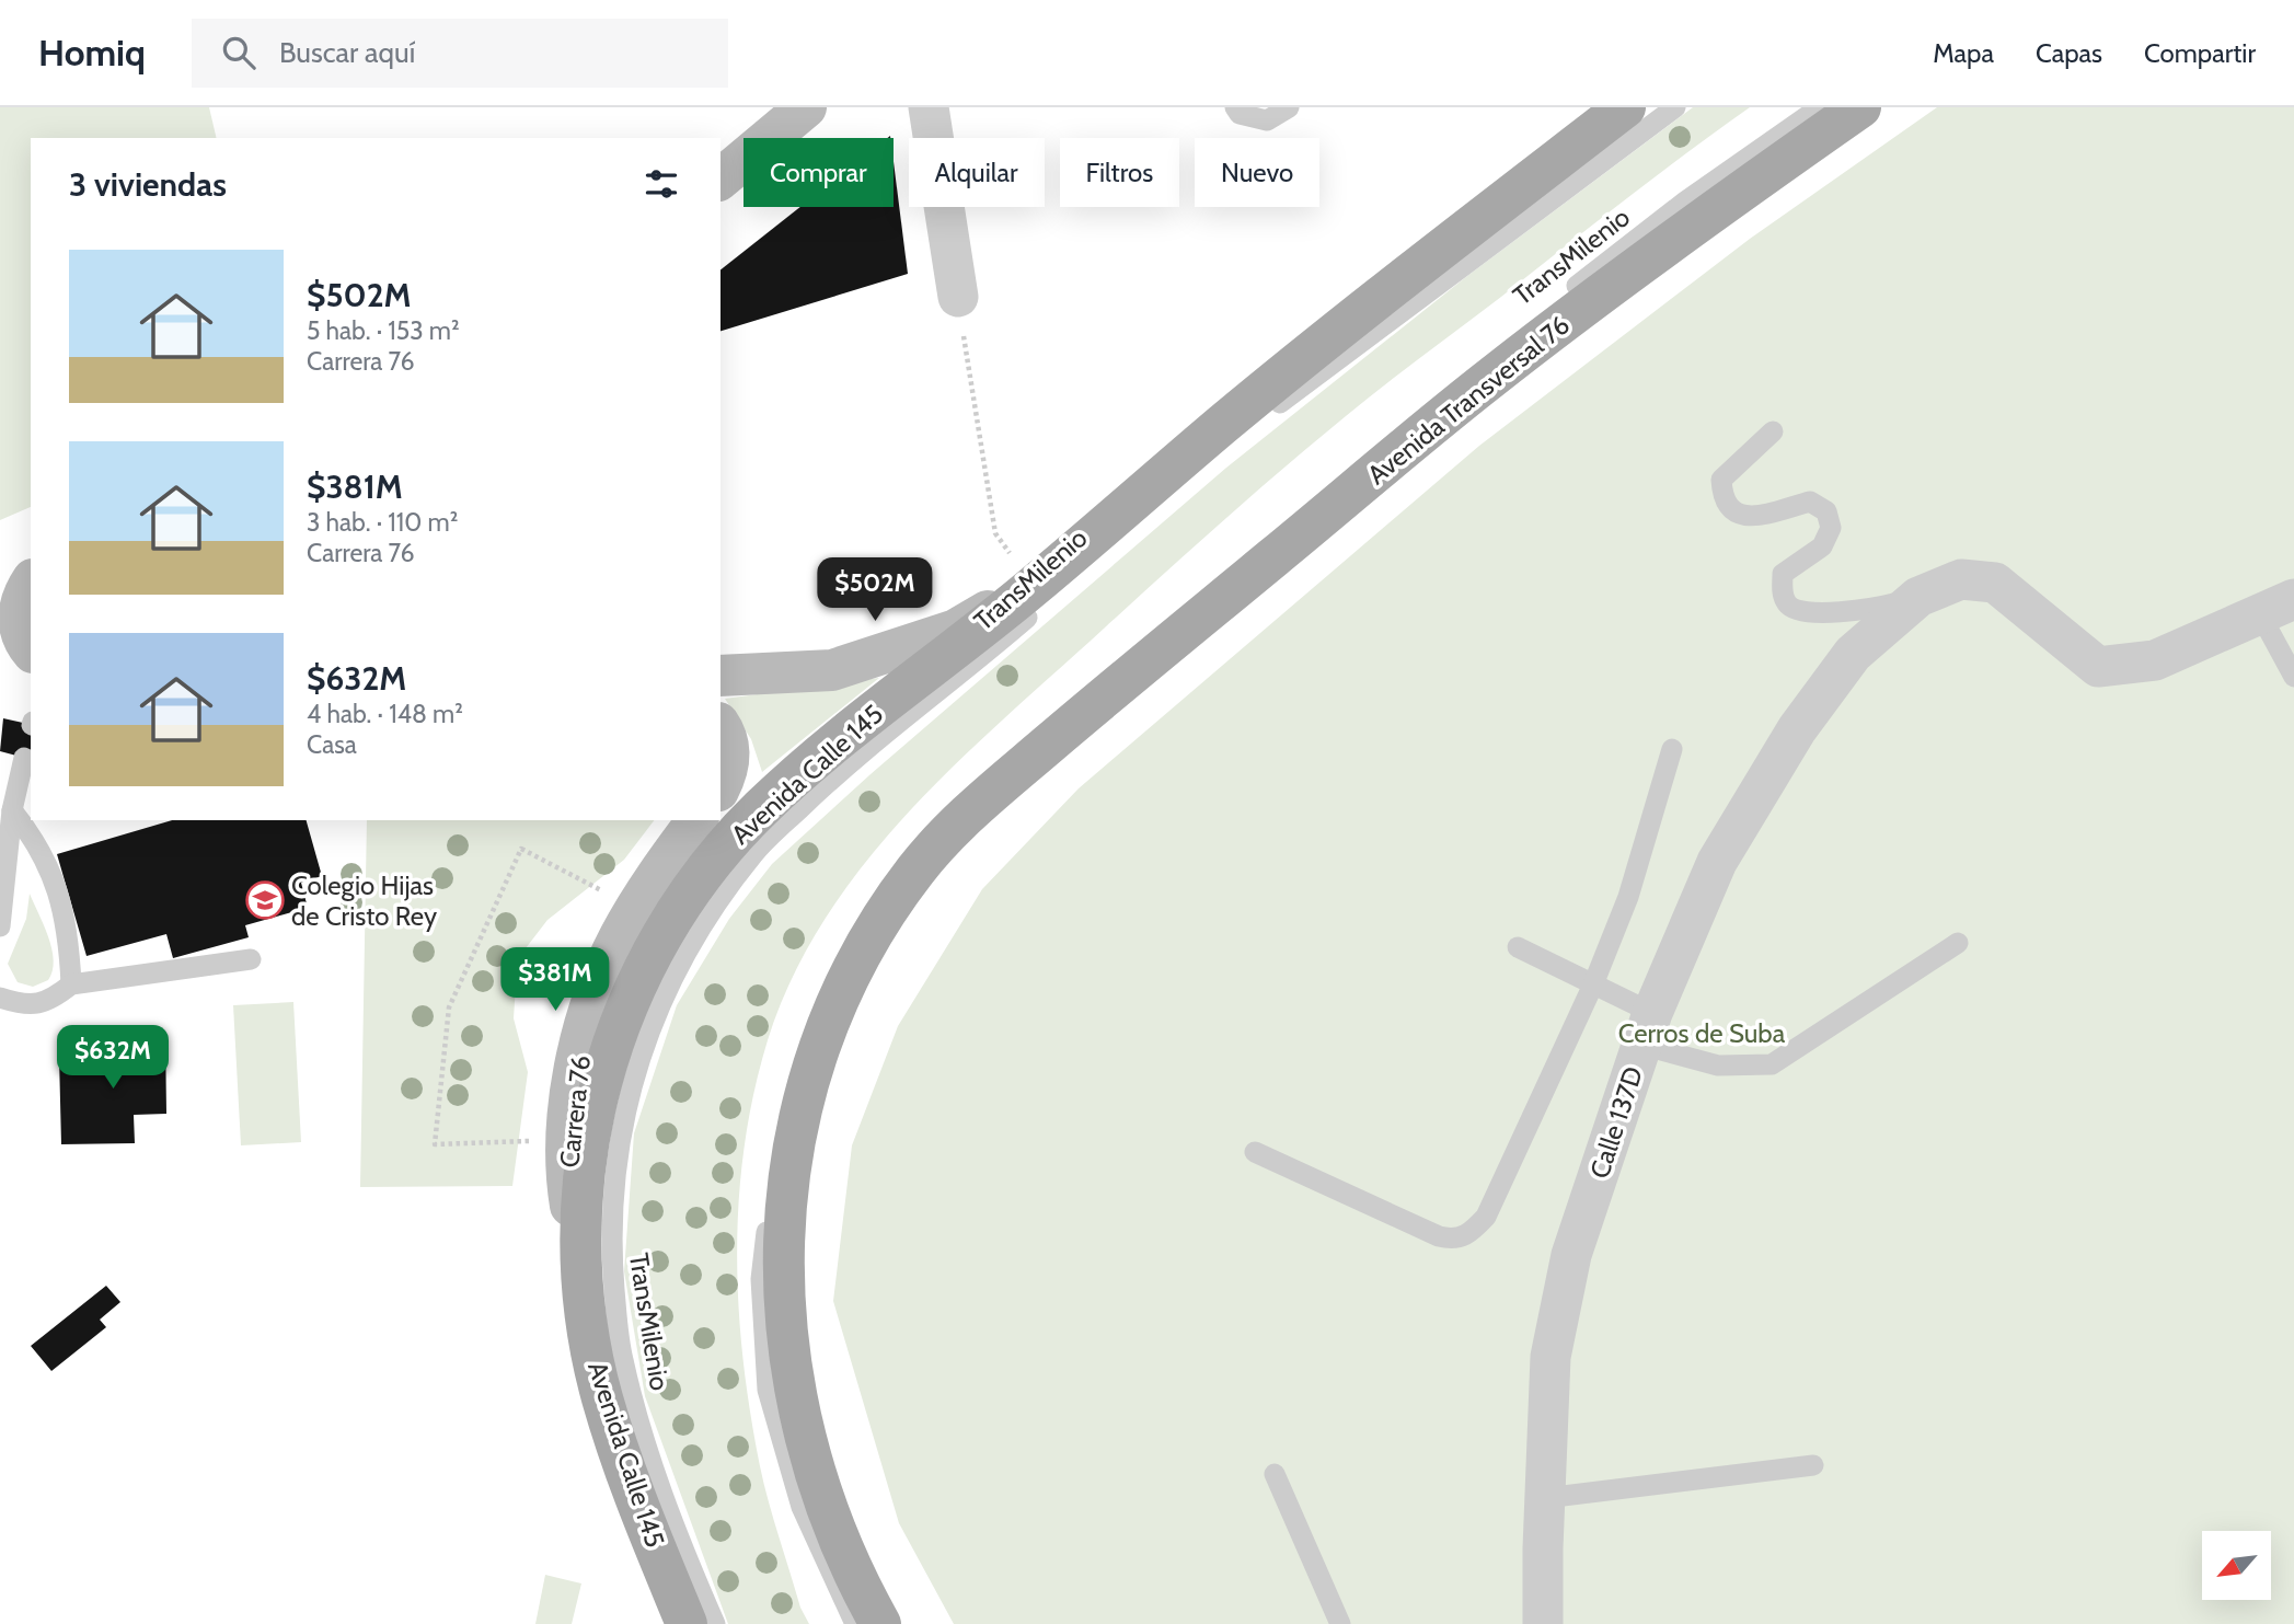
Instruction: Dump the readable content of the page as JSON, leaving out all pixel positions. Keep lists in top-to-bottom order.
{
  "streets": {
    "main road": ["Avenida Transversal 76", "Avenida Calle 145", "Carrera 76"],
    "street": ["Calle 137D"],
    "lane": ["TransMilenio"]
  },
  "crossings": [
    ["Avenida Calle 145", "Carrera 76"]
  ],
  "parks": ["Cerros de Suba"],
  "places": {
    "school or university": ["Colegio Hijas de Cristo Rey"]
  },
  "north": "bottom left",
  "page": {
    "header": "Homiq",
    "search": "Buscar aquí",
    "nav": ["Mapa", "Capas", "Compartir"],
    "chip": [
      "Comprar",
      "Alquilar",
      "Filtros",
      "Nuevo"
    ],
    "heading": "3 viviendas",
    "list": [
      {
        "name": "$502M",
        "note": "5 hab. · 153 m² · Carrera 76"
      },
      {
        "name": "$381M",
        "note": "3 hab. · 110 m² · Carrera 76"
      },
      {
        "name": "$632M",
        "note": "4 hab. · 148 m² · Casa"
      }
    ],
    "price": ["$502M", "$381M", "$632M"]
  }
}
